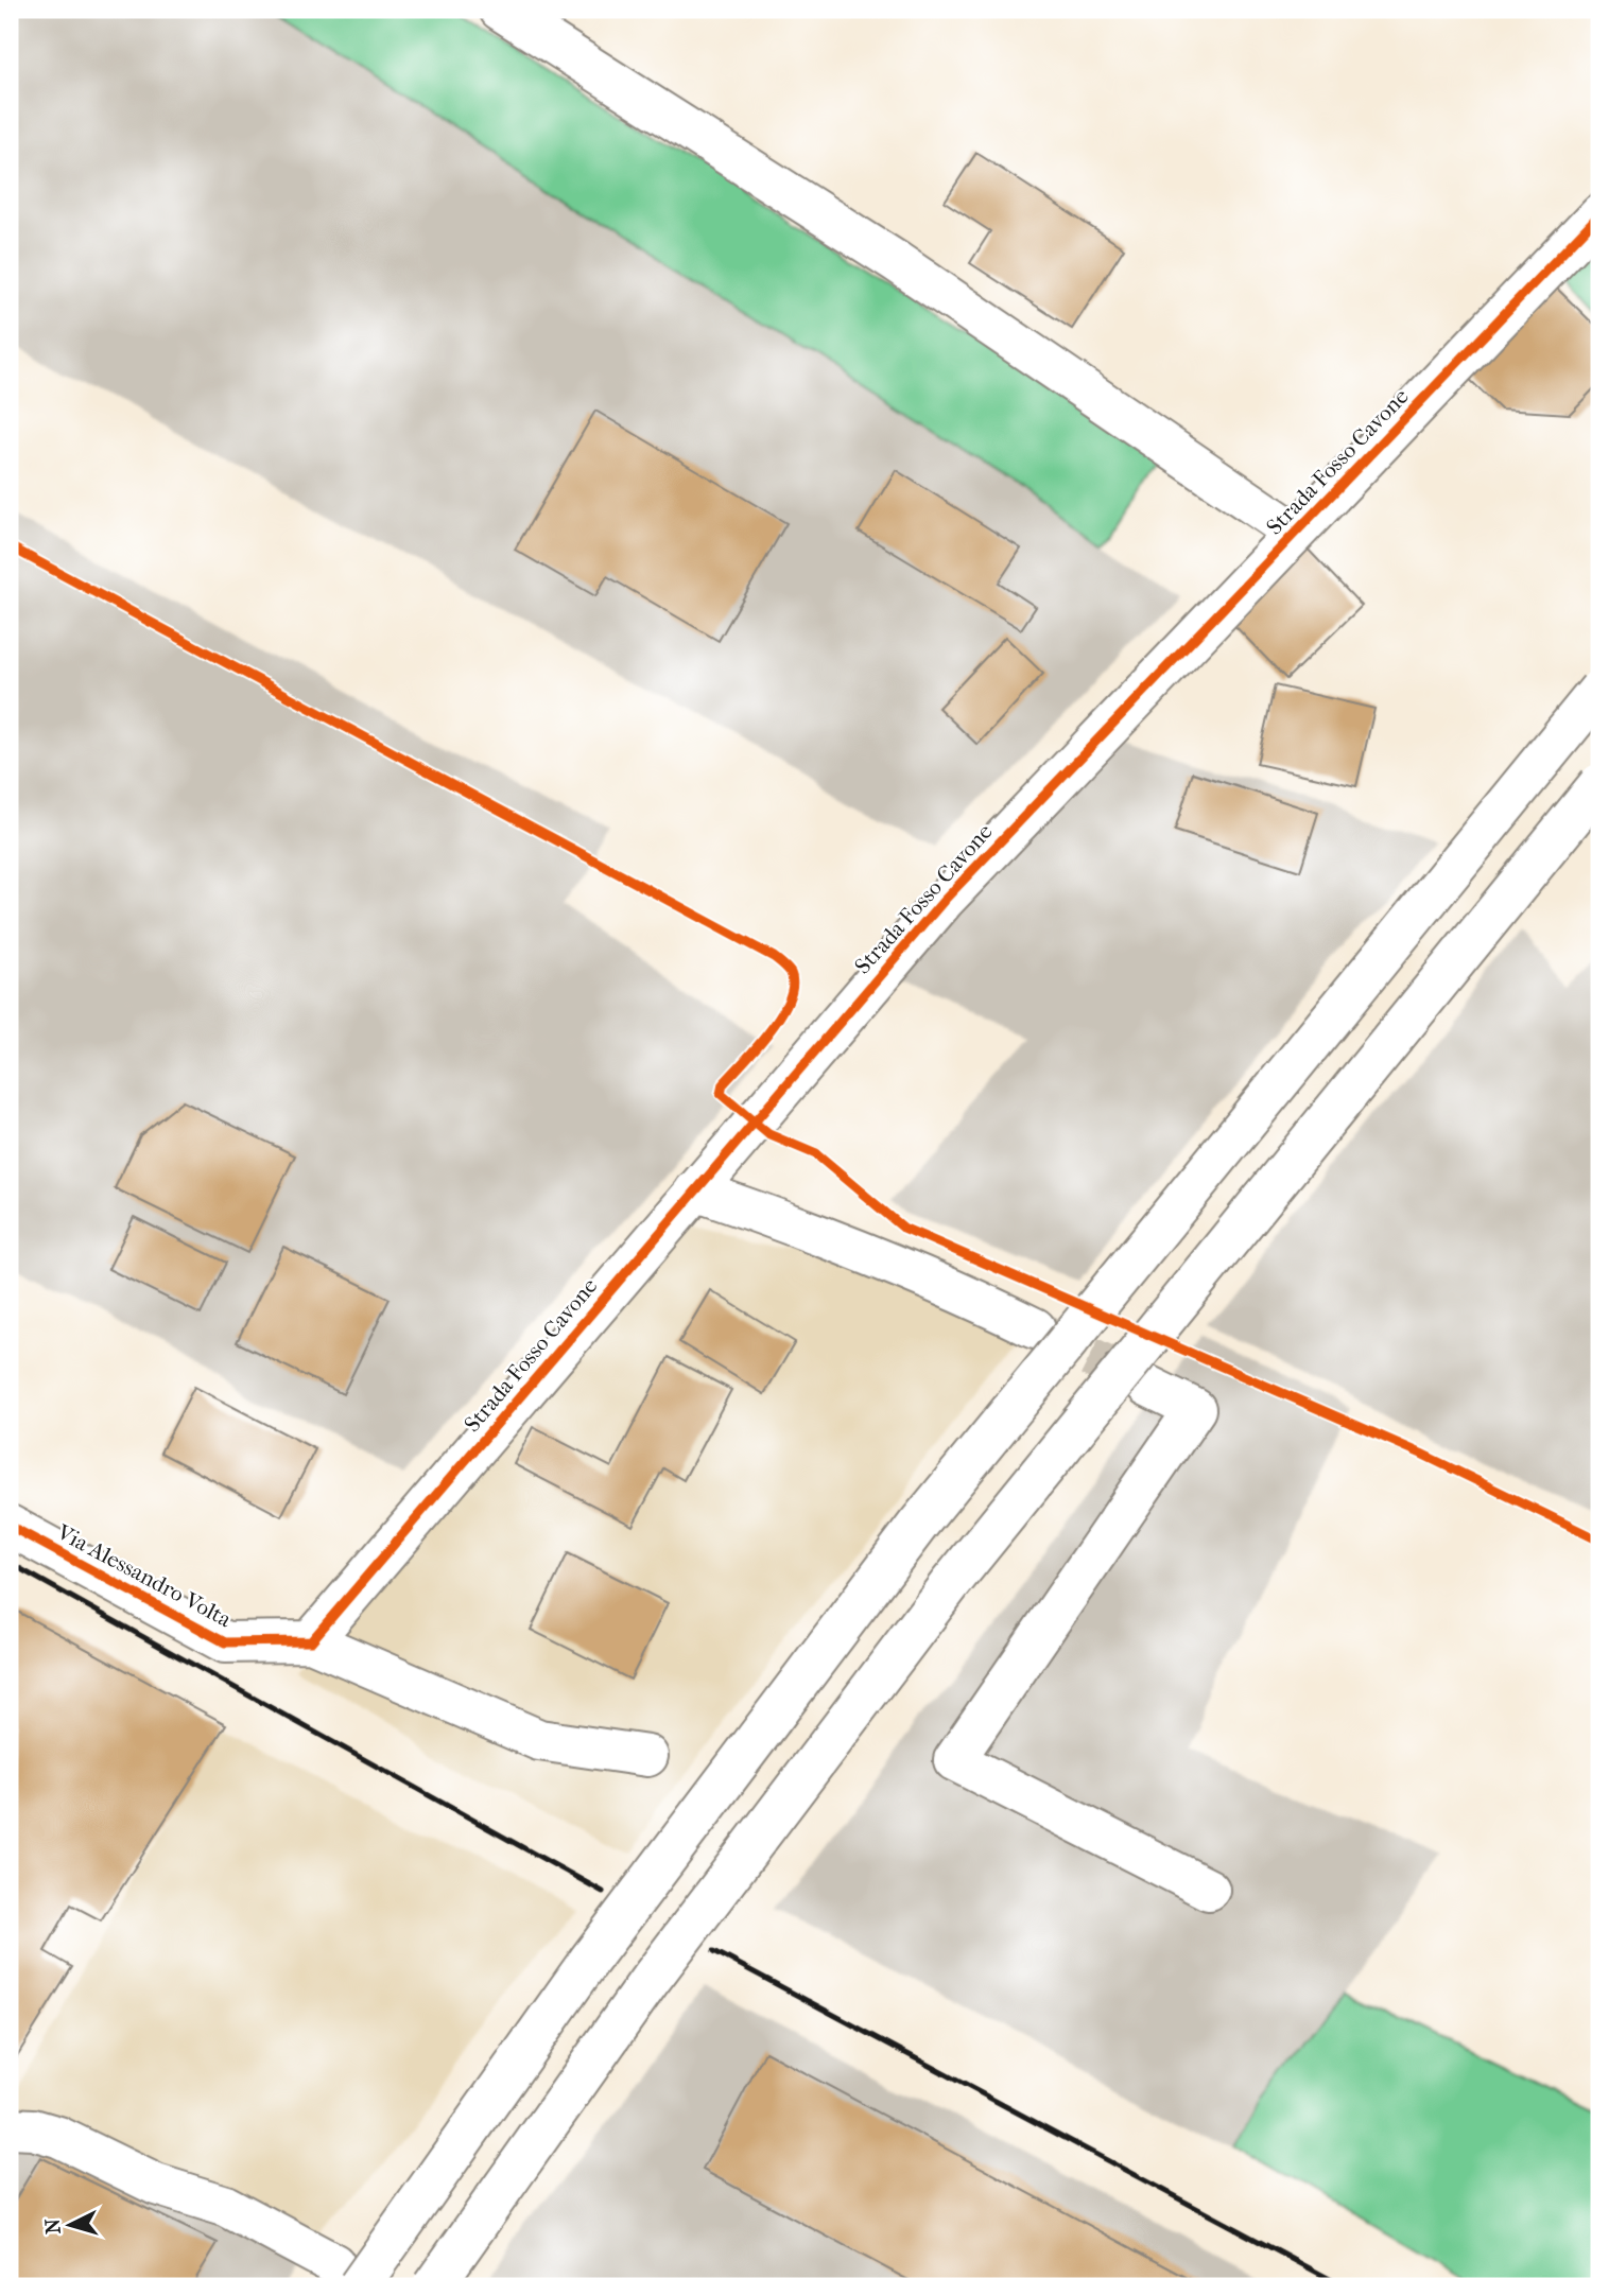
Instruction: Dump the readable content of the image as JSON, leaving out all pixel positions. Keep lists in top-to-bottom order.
{
  "streets": {
    "main road": ["Strada Fosso Cavone", "Via Alessandro Volta"]
  },
  "crossings": [
    ["Strada Fosso Cavone", "Via Alessandro Volta"]
  ],
  "north": "left"
}
